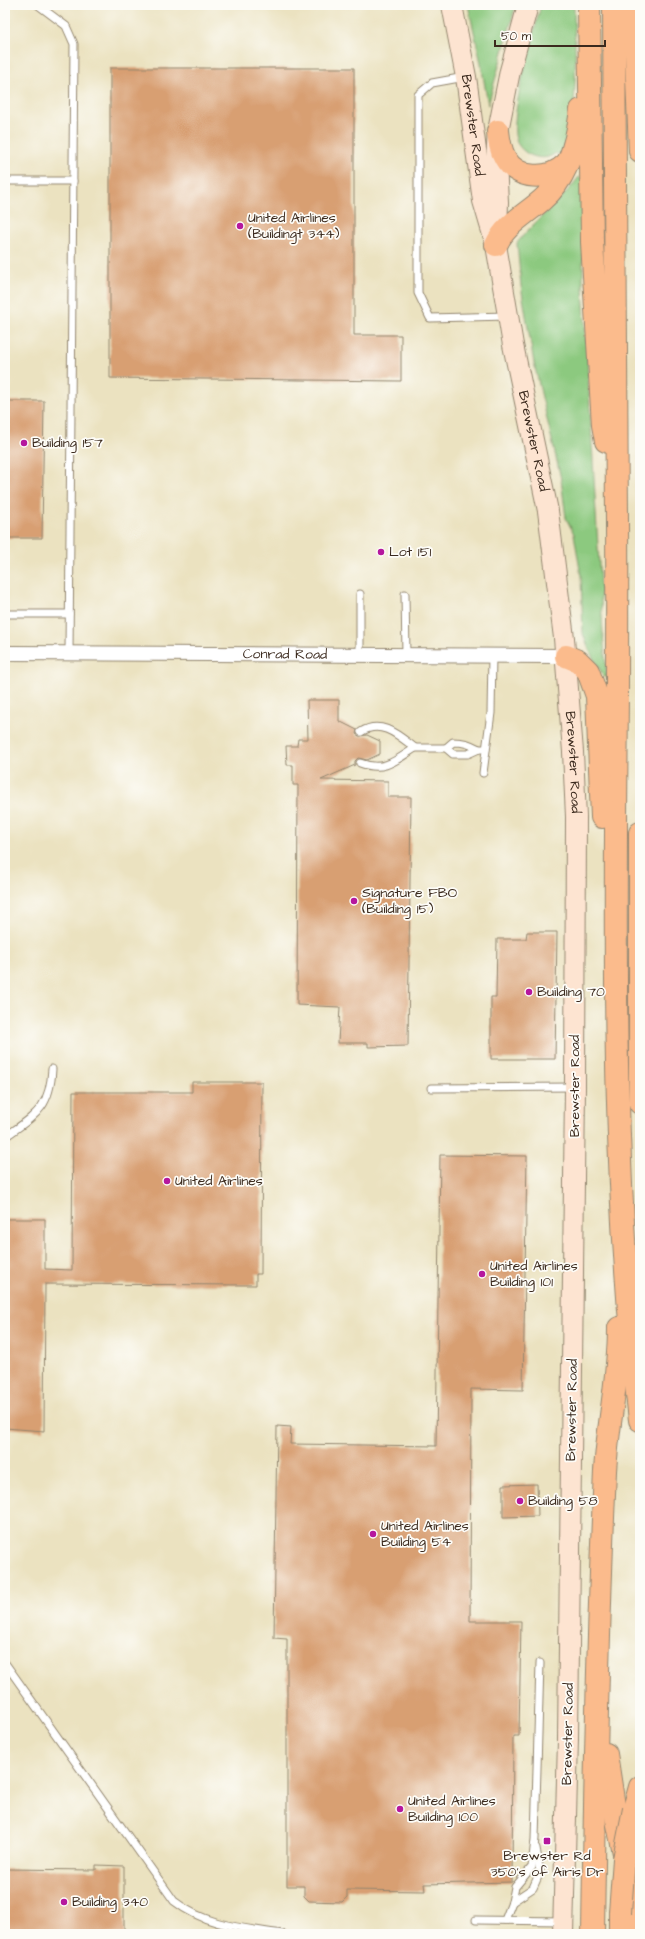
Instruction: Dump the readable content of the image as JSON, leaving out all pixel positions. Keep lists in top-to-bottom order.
{
  "streets": {
    "street": ["Brewster Road", "Conrad Road"]
  },
  "crossings": [
    ["Brewster Road", "Conrad Road"]
  ],
  "places": {
    "other": [
      "United Airlines (Buildingt 344)",
      "Building 157",
      "Lot 151",
      "Signature FBO (Building 15)",
      "Building 70",
      "United Airlines",
      "United Airlines Building 101",
      "Building 58",
      "United Airlines Building 54",
      "United Airlines Building 100",
      "Building 340"
    ],
    "transit": ["Brewster Rd 350's of Airis Dr"]
  },
  "scale_bar": "50 m"
}
